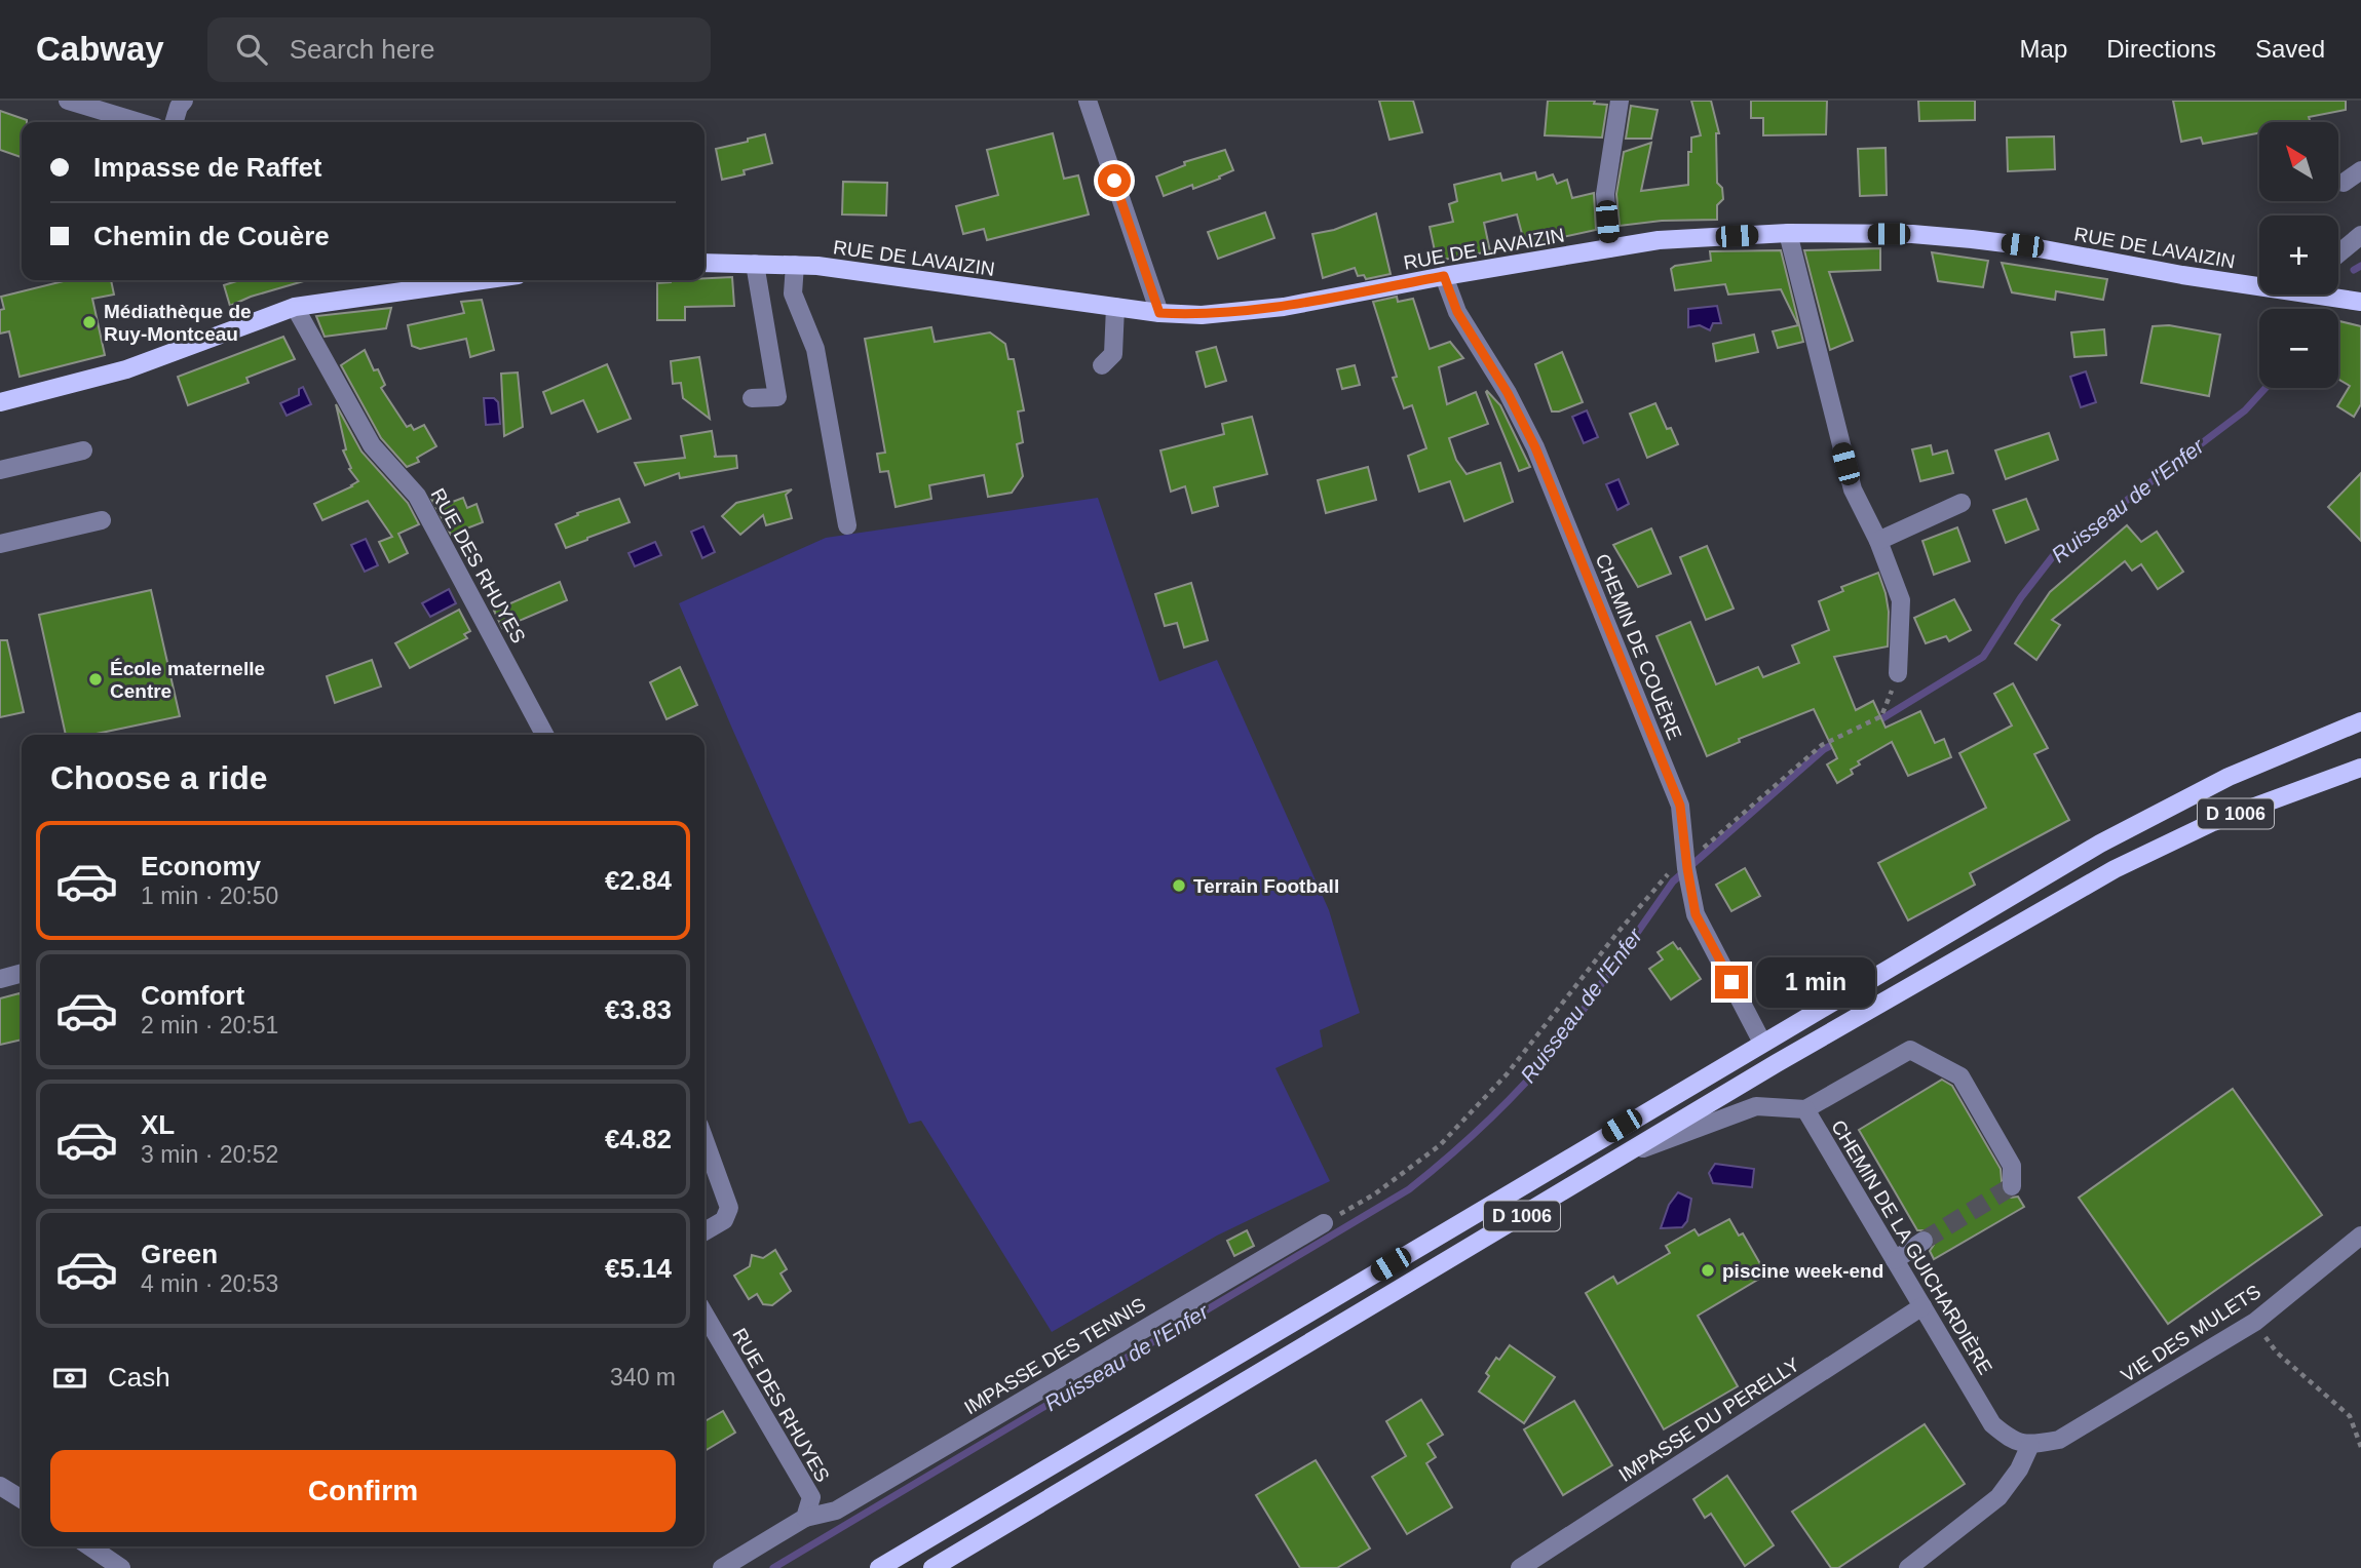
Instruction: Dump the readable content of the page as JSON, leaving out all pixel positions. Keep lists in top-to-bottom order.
{
  "streets": {
    "main road": ["RUE DE LAVAIZIN", "D 1006"],
    "street": [
      "RUE DES RHUYES",
      "CHEMIN DE COUÈRE",
      "CHEMIN DE LA GUICHARDIÈRE",
      "VIE DES MULETS",
      "IMPASSE DES TENNIS",
      "IMPASSE DU PERELLY"
    ]
  },
  "crossings": [
    ["RUE DE LAVAIZIN", "CHEMIN DE COUÈRE"],
    ["RUE DES RHUYES", "IMPASSE DES TENNIS"],
    ["CHEMIN DE COUÈRE", "D 1006"],
    ["D 1006", "CHEMIN DE LA GUICHARDIÈRE"],
    ["CHEMIN DE LA GUICHARDIÈRE", "VIE DES MULETS"],
    ["CHEMIN DE LA GUICHARDIÈRE", "IMPASSE DU PERELLY"]
  ],
  "water": ["Ruisseau de l'Enfer"],
  "places": [
    "Médiathèque de Ruy-Montceau",
    "École maternelle Centre",
    "Terrain Football",
    "piscine week-end"
  ],
  "north": "top left",
  "page": {
    "header": "Cabway",
    "search": "Search here",
    "nav": ["Map", "Directions", "Saved"],
    "map_buttons": ["+", "−"],
    "banner": ["Impasse de Raffet", "Chemin de Couère"],
    "heading": "Choose a ride",
    "list": [
      {
        "name": "Economy",
        "note": "1 min · 20:50",
        "value": "€2.84"
      },
      {
        "name": "Comfort",
        "note": "2 min · 20:51",
        "value": "€3.83"
      },
      {
        "name": "XL",
        "note": "3 min · 20:52",
        "value": "€4.82"
      },
      {
        "name": "Green",
        "note": "4 min · 20:53",
        "value": "€5.14"
      }
    ],
    "bubble": "1 min",
    "pay": ["Cash", "340 m"],
    "buttons": "Confirm"
  }
}
